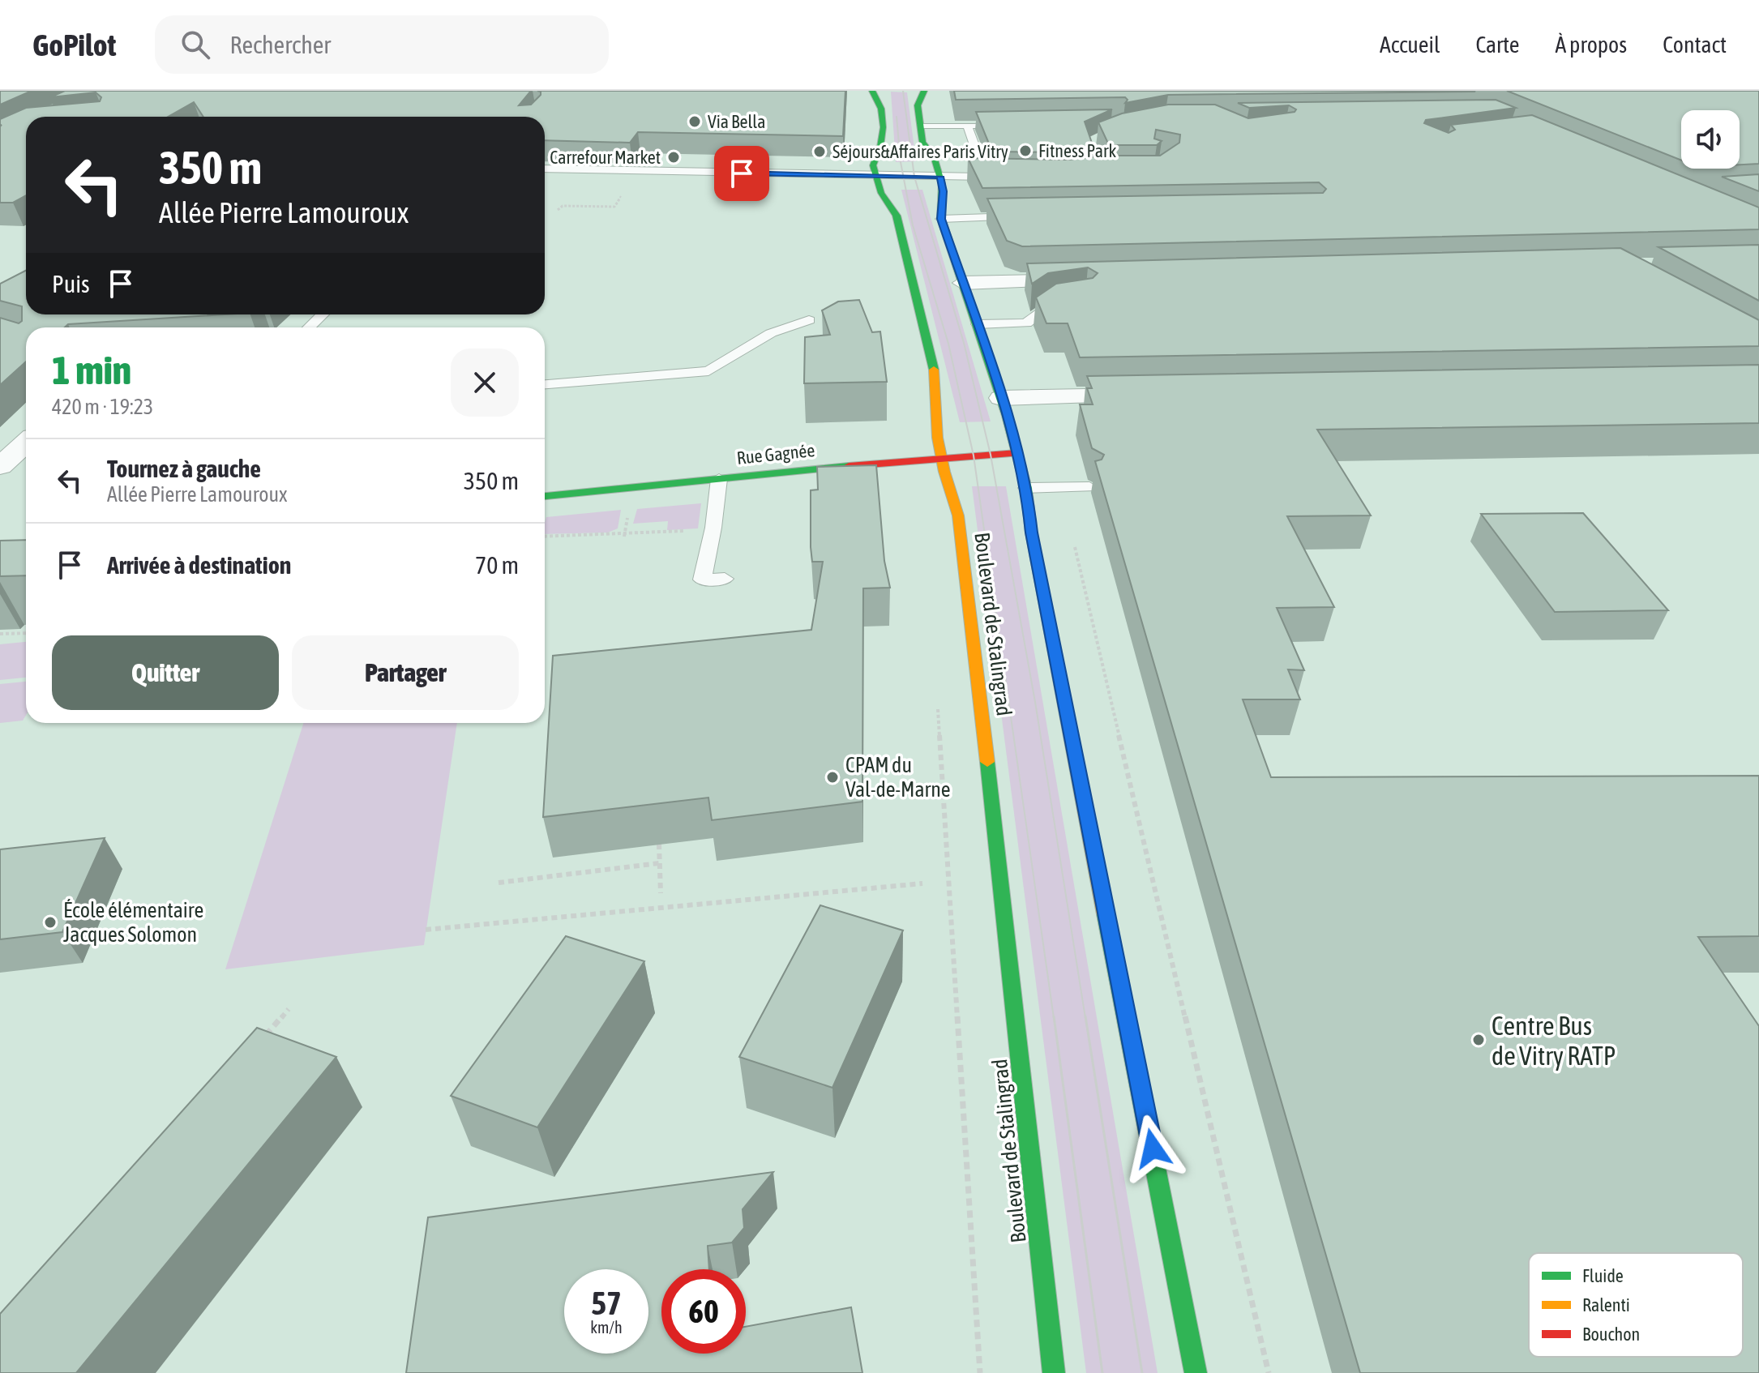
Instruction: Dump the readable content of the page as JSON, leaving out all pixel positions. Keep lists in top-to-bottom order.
{
  "streets": {
    "main road": ["Rue Gagnée", "Boulevard de Stalingrad"]
  },
  "crossings": [
    ["Rue Gagnée", "Boulevard de Stalingrad"]
  ],
  "places": [
    "Via Bella",
    "Fitness Park",
    "Séjours&Affaires Paris Vitry",
    "Carrefour Market",
    "CPAM du Val-de-Marne",
    "École élémentaire Jacques Solomon",
    "Centre Bus de Vitry RATP"
  ],
  "legend": ["Fluide", "Ralenti", "Bouchon"],
  "page": {
    "header": "GoPilot",
    "search": "Rechercher",
    "nav": [
      "Accueil",
      "Carte",
      "À propos",
      "Contact"
    ],
    "turn": ["350 m", "Allée Pierre Lamouroux"],
    "then": "Puis",
    "heading": ["1 min", "420 m · 19:23"],
    "list": [
      {
        "name": "Tournez à gauche",
        "note": "Allée Pierre Lamouroux",
        "value": "350 m"
      },
      {
        "name": "Arrivée à destination",
        "value": "70 m"
      }
    ],
    "buttons": ["Quitter", "Partager"],
    "speed": "57 km/h",
    "limit": "60"
  }
}
